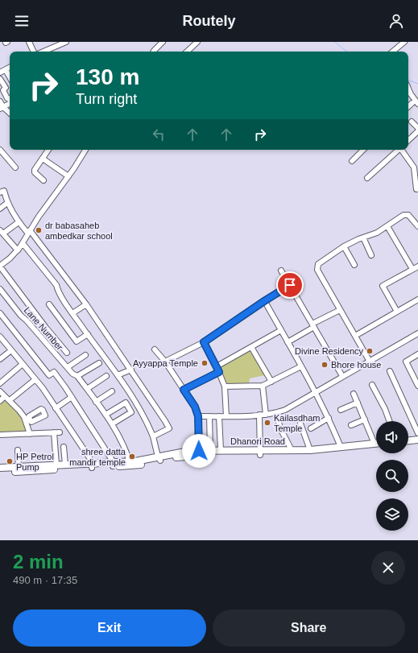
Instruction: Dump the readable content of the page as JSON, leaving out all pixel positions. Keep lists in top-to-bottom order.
{
  "streets": {
    "main road": ["Dhanori Road"],
    "street": ["Lane Number"]
  },
  "crossings": [
    ["Lane Number", "Dhanori Road"]
  ],
  "places": [
    "dr babasaheb ambedkar school",
    "Divine Residency",
    "Ayyappa Temple",
    "Bhore house",
    "Kailasdham Temple",
    "shree datta mandir temple",
    "HP Petrol Pump"
  ],
  "page": {
    "header": "Routely",
    "turn": ["130 m", "Turn right"],
    "heading": ["2 min", "490 m · 17:35"],
    "buttons": ["Exit", "Share"]
  }
}
